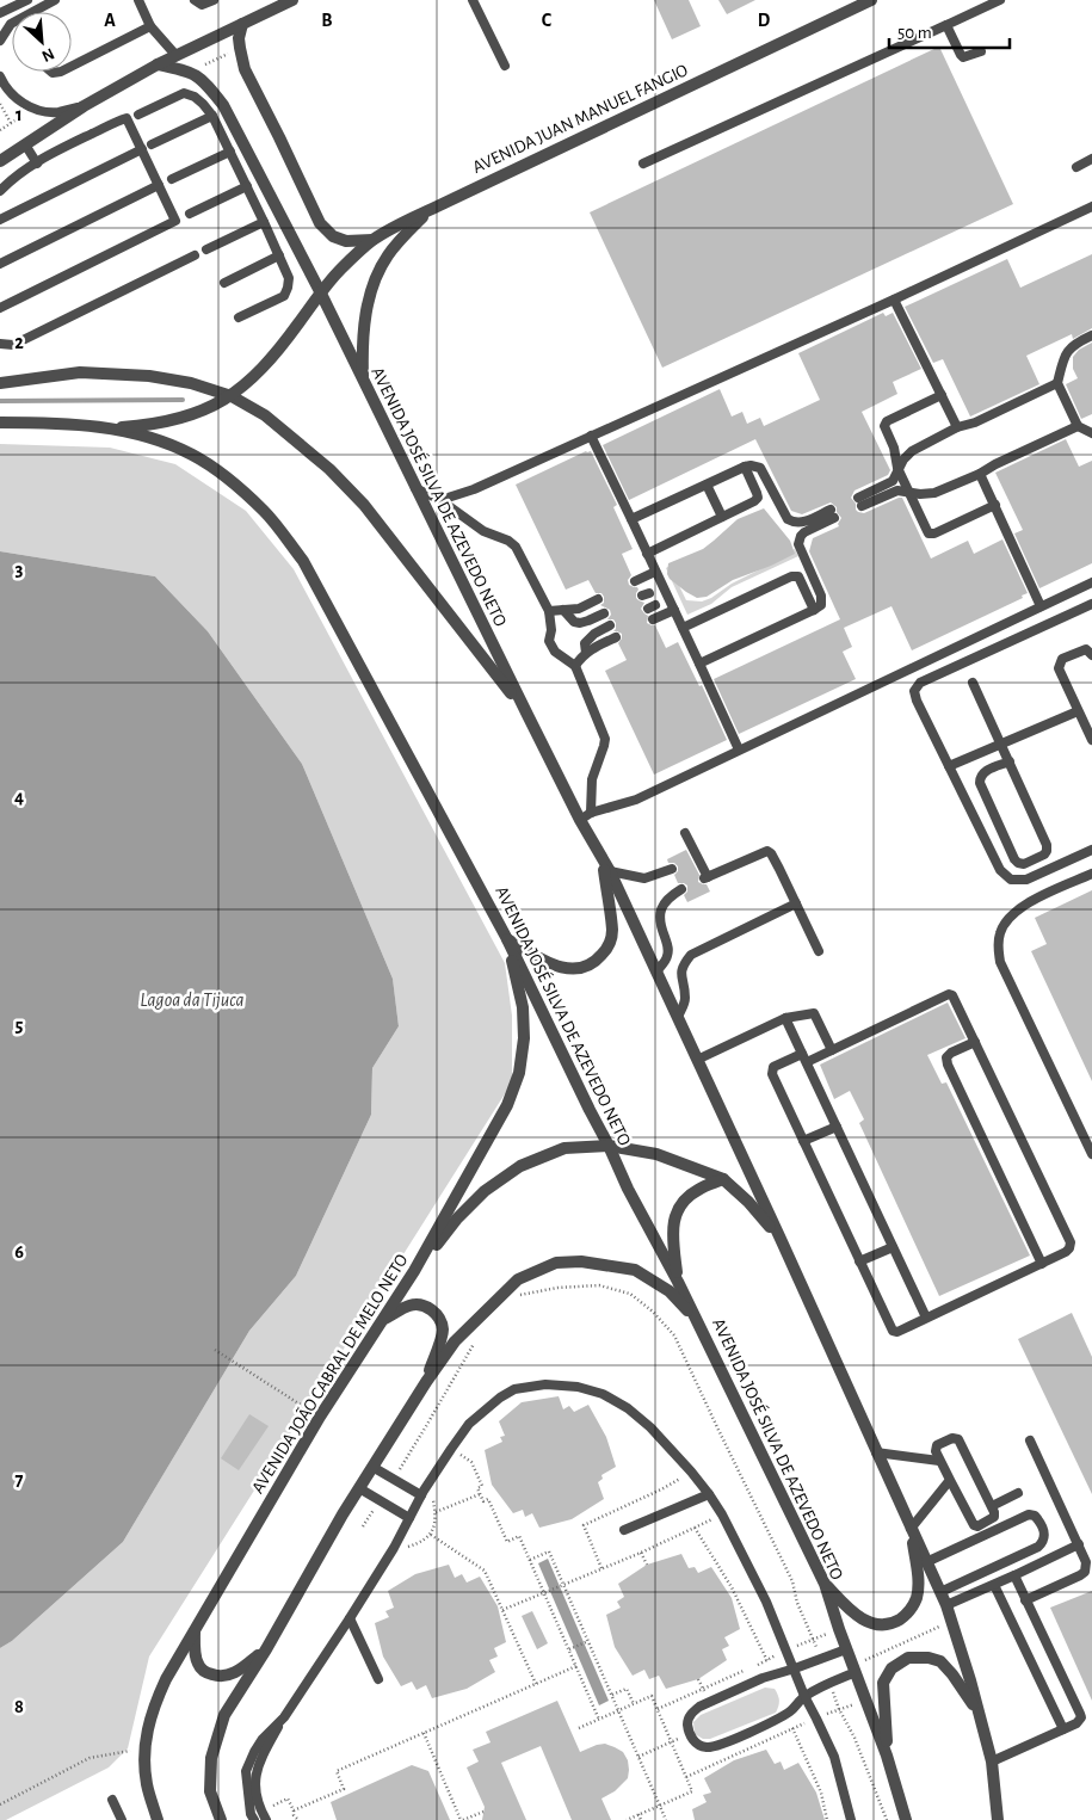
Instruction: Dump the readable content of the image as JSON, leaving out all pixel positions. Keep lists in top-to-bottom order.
{
  "streets": {
    "street": ["AVENIDA JUAN MANUEL FANGIO", "AVENIDA JOSÉ SILVA DE AZEVEDO NETO", "AVENIDA JOÃO CABRAL DE MELO NETO"]
  },
  "crossings": [
    ["AVENIDA JUAN MANUEL FANGIO", "AVENIDA JOSÉ SILVA DE AZEVEDO NETO"],
    ["AVENIDA JOSÉ SILVA DE AZEVEDO NETO", "AVENIDA JOÃO CABRAL DE MELO NETO"]
  ],
  "water": ["Lagoa da Tijuca"],
  "scale_bar": "50 m",
  "north": "bottom right",
  "grid": {
    "columns": [
      "A",
      "B",
      "C",
      "D"
    ],
    "rows": [
      "1",
      "2",
      "3",
      "4",
      "5",
      "6",
      "7",
      "8"
    ]
  }
}
